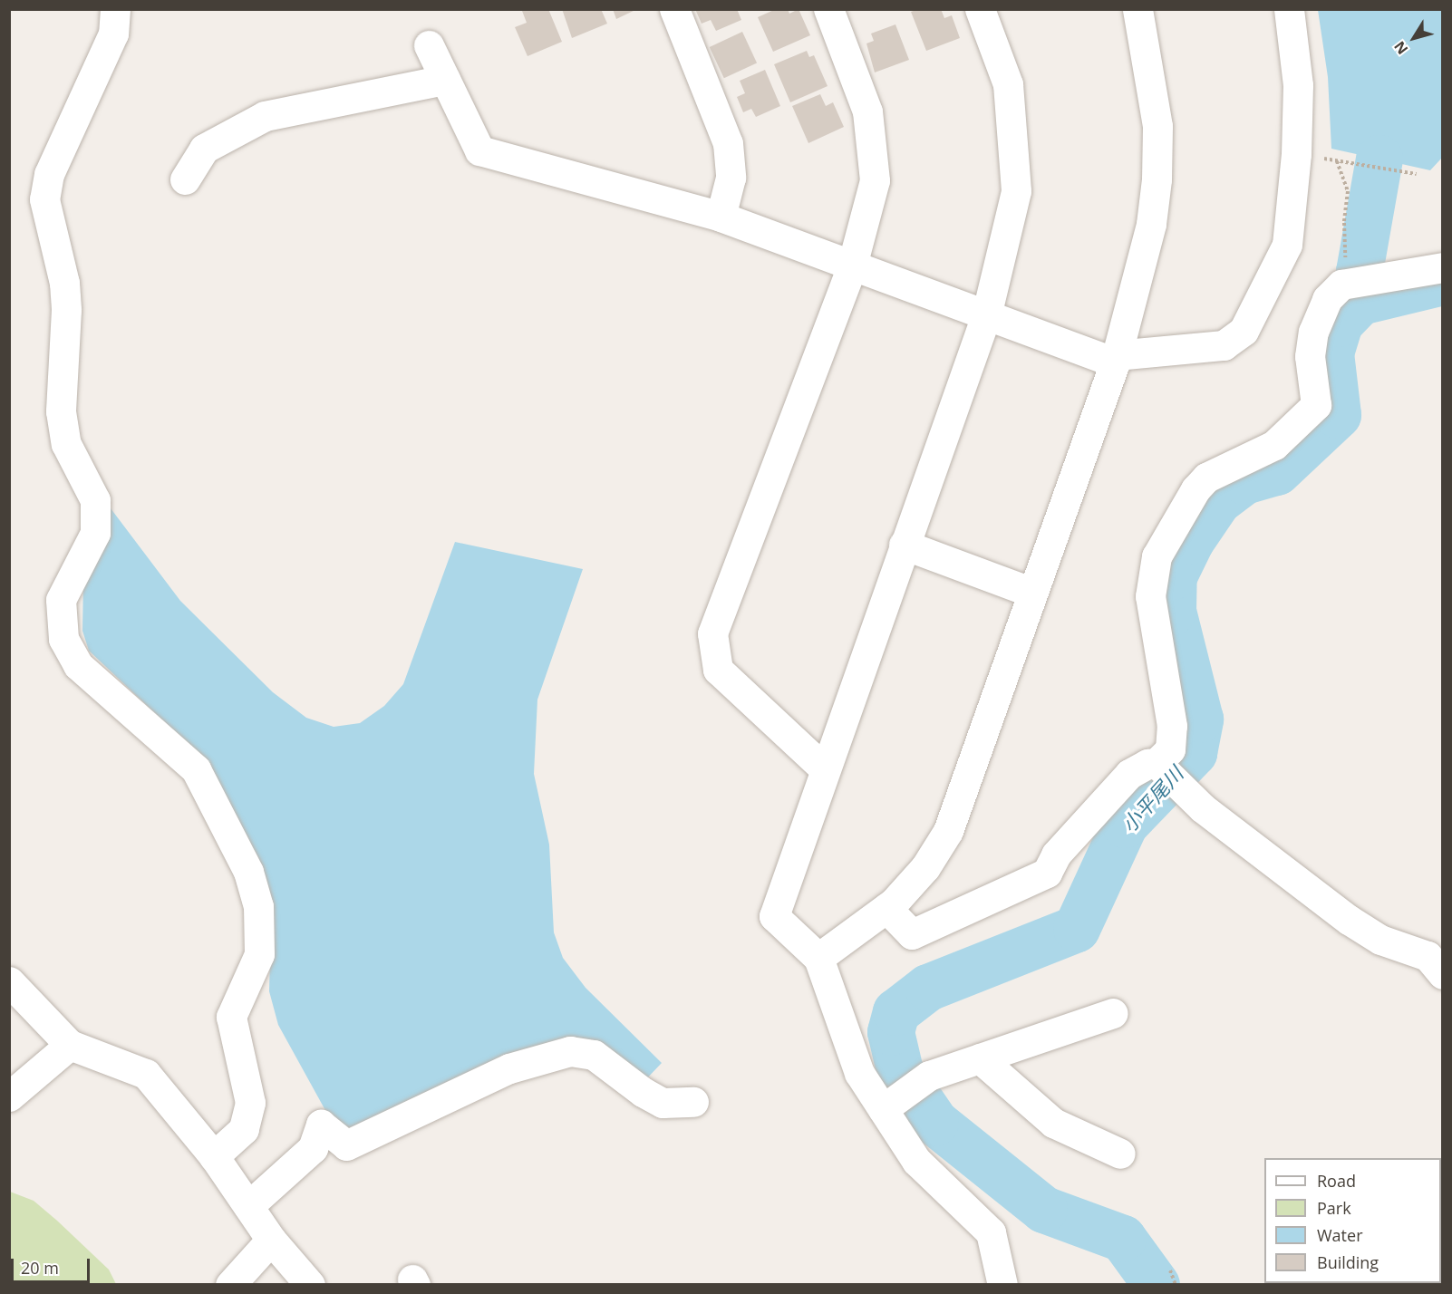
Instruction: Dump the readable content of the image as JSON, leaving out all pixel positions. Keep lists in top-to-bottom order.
{
  "water": ["小平尾川"],
  "legend": [
    "Road",
    "Park",
    "Water",
    "Building"
  ],
  "scale_bar": "20 m",
  "north": "bottom left"
}
